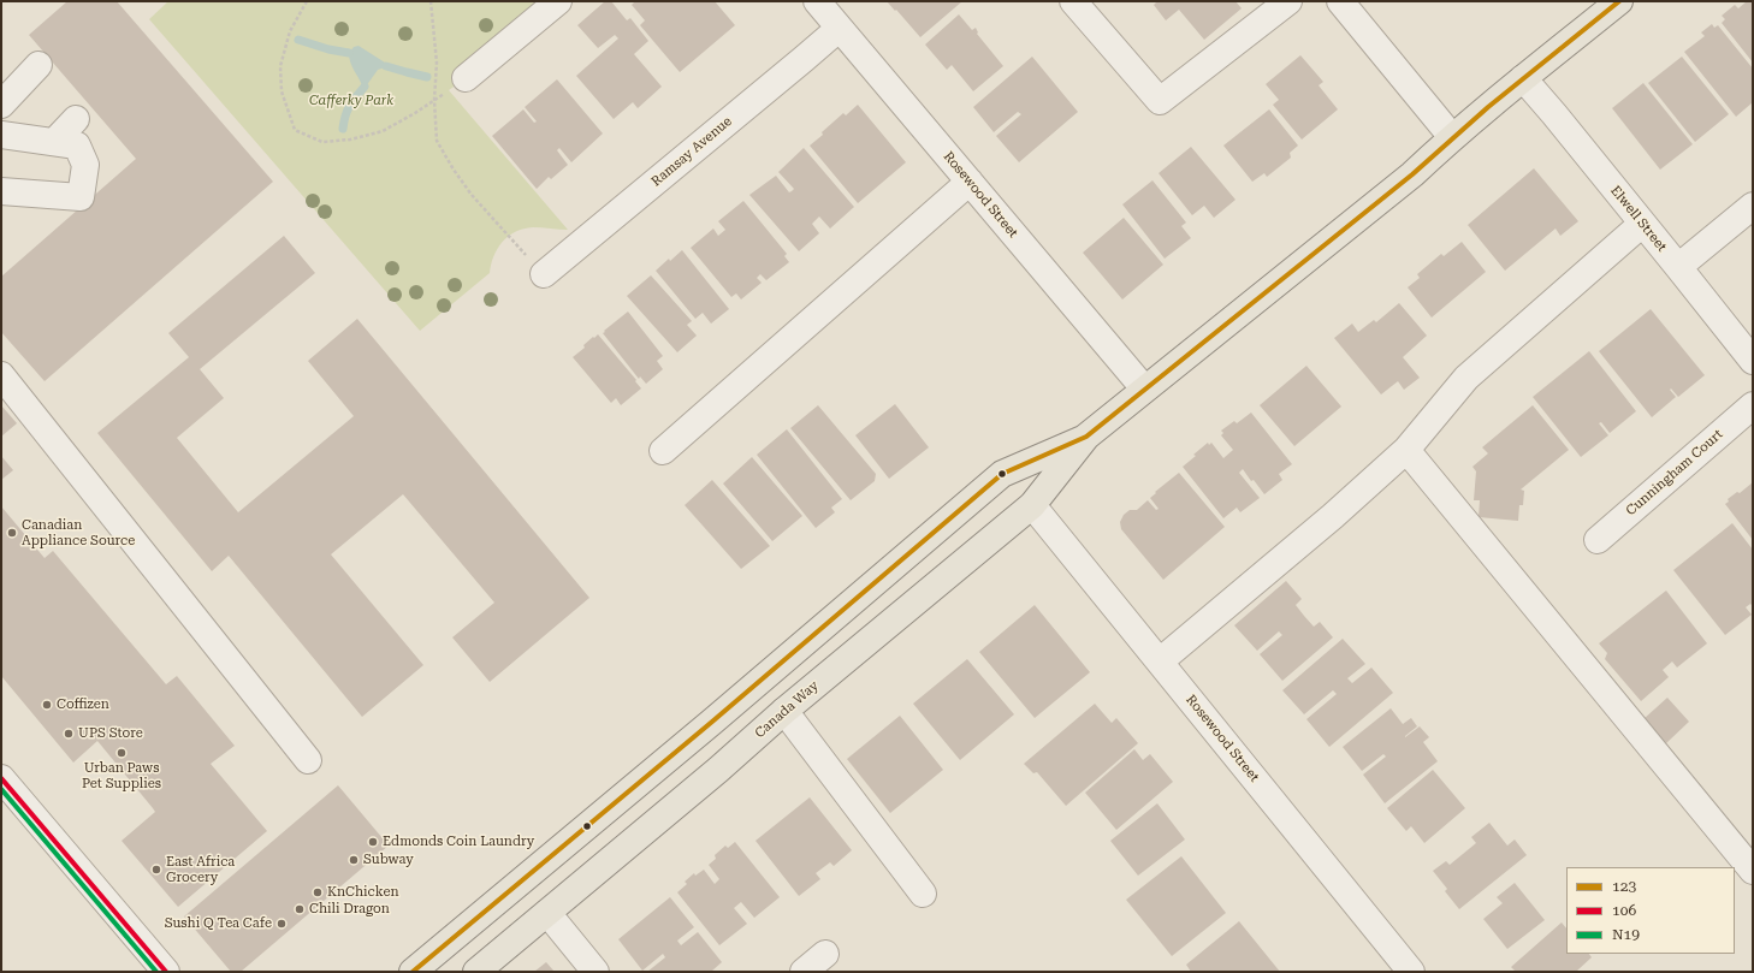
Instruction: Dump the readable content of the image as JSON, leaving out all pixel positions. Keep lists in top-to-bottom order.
{
  "streets": {
    "main road": ["Canada Way"],
    "street": [
      "Ramsay Avenue",
      "Rosewood Street",
      "Elwell Street",
      "Cunningham Court"
    ]
  },
  "crossings": [
    ["Ramsay Avenue", "Rosewood Street"],
    ["Rosewood Street", "Canada Way"],
    ["Elwell Street", "Canada Way"]
  ],
  "parks": ["Cafferky Park"],
  "places": [
    "Canadian Appliance Source",
    "Coffizen",
    "UPS Store",
    "Urban Paws Pet Supplies",
    "Edmonds Coin Laundry",
    "Subway",
    "East Africa Grocery",
    "KnChicken",
    "Chili Dragon",
    "Sushi Q Tea Cafe"
  ],
  "lines": ["transit line 123", "transit line 106", "transit line N19"],
  "legend": ["123", "106", "N19"]
}
